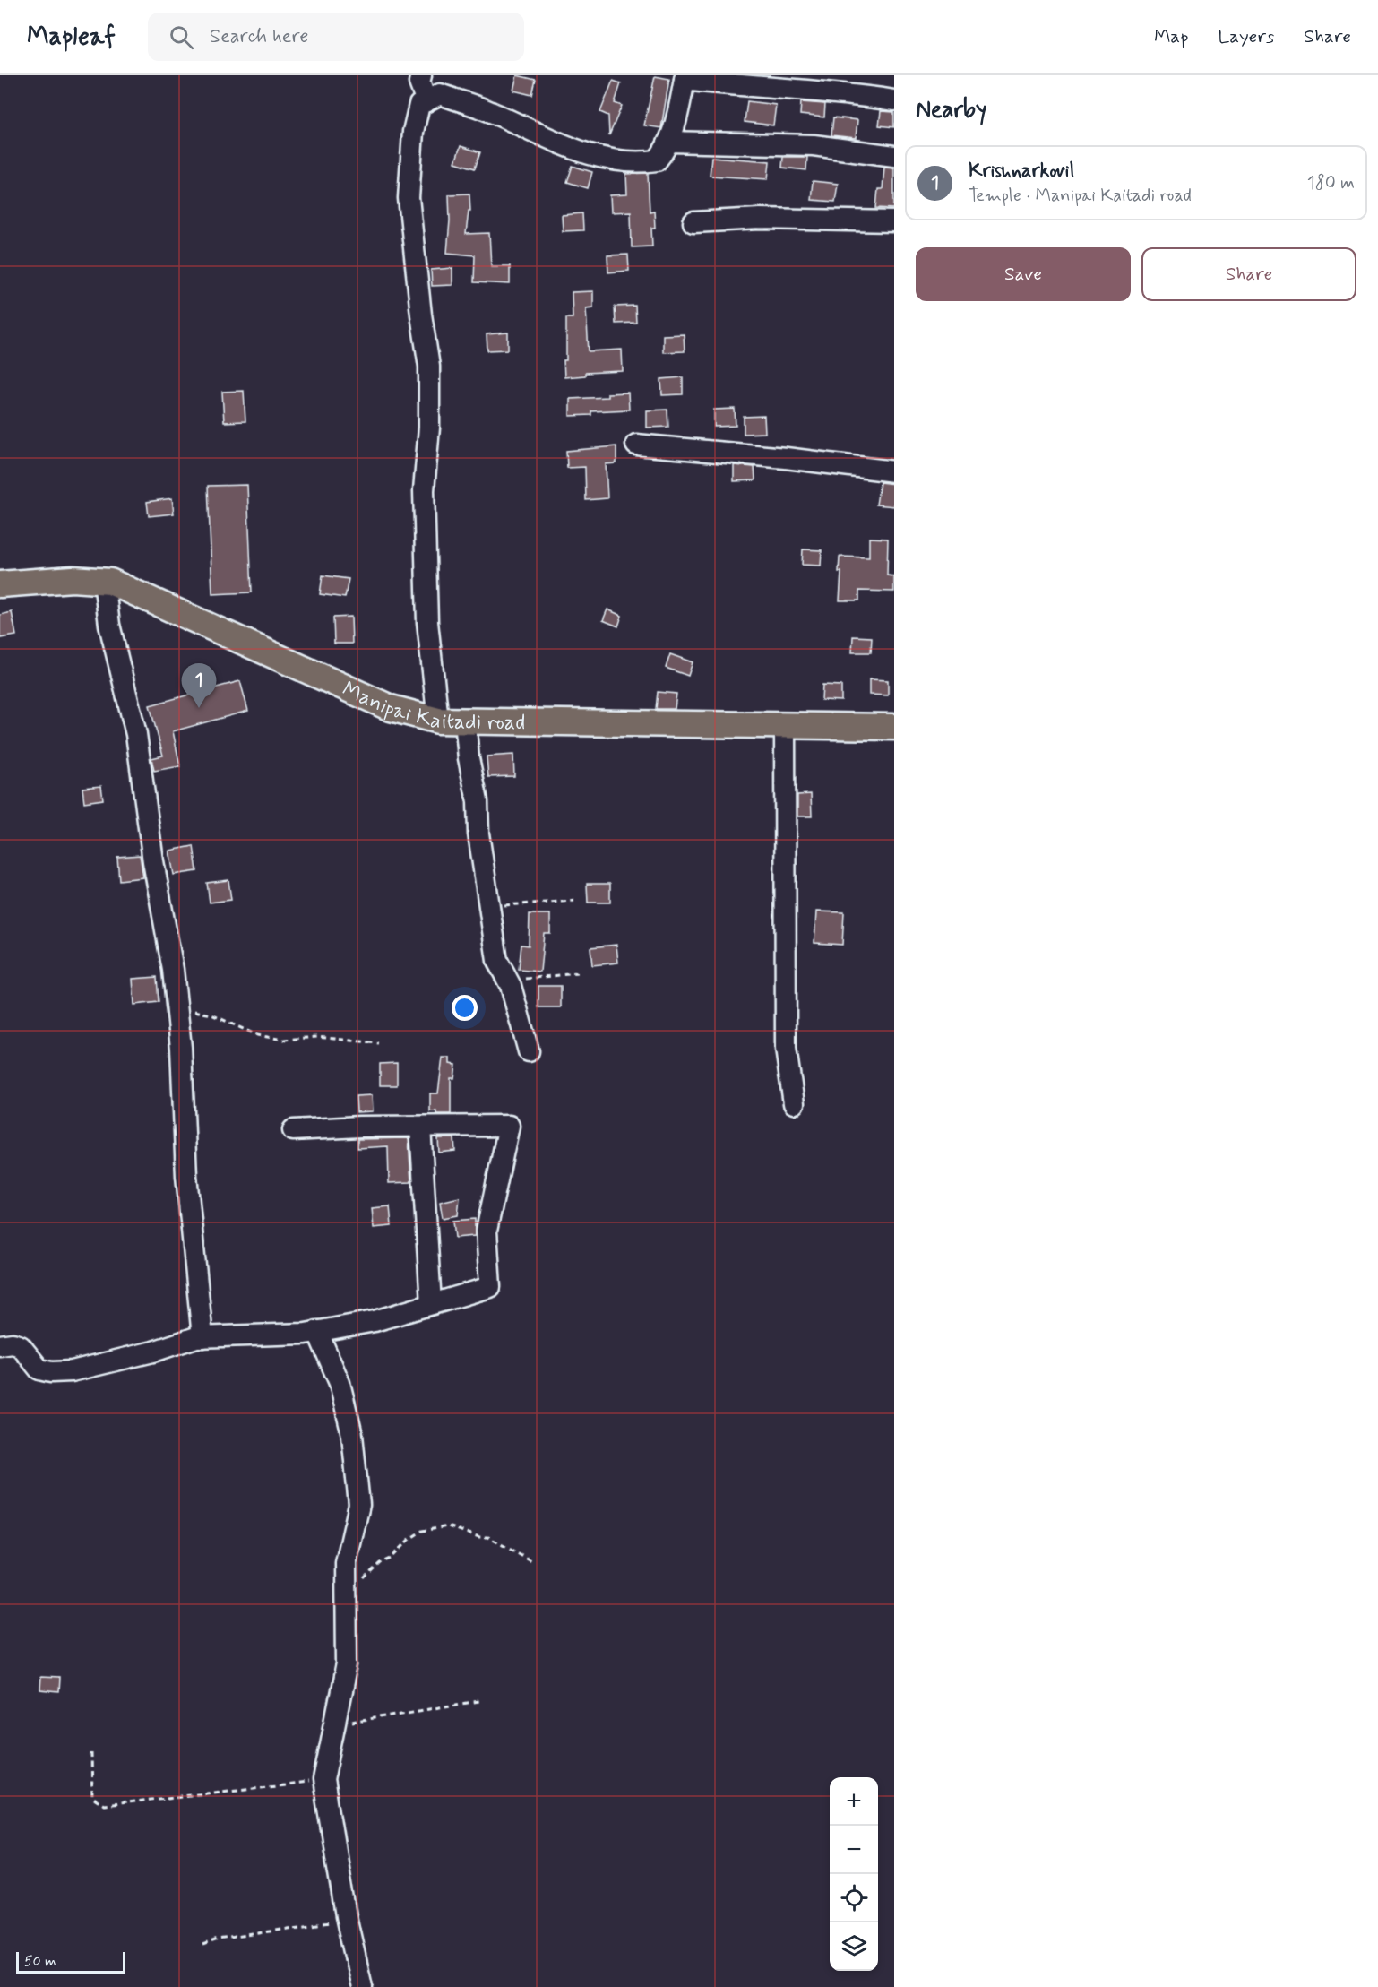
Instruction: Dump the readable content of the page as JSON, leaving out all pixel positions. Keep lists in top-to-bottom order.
{
  "streets": {
    "main road": ["Manipai Kaitadi road"]
  },
  "scale_bar": "50 m",
  "page": {
    "header": "Mapleaf",
    "search": "Search here",
    "nav": ["Map", "Layers", "Share"],
    "heading": "Nearby",
    "list": [
      {
        "mark": "1",
        "name": "Krishnarkovil",
        "note": "Temple · Manipai Kaitadi road",
        "value": "180 m"
      }
    ],
    "buttons": ["Save", "Share"],
    "pins": "1",
    "map_buttons": ["+", "−"],
    "scale": "50 m"
  }
}
